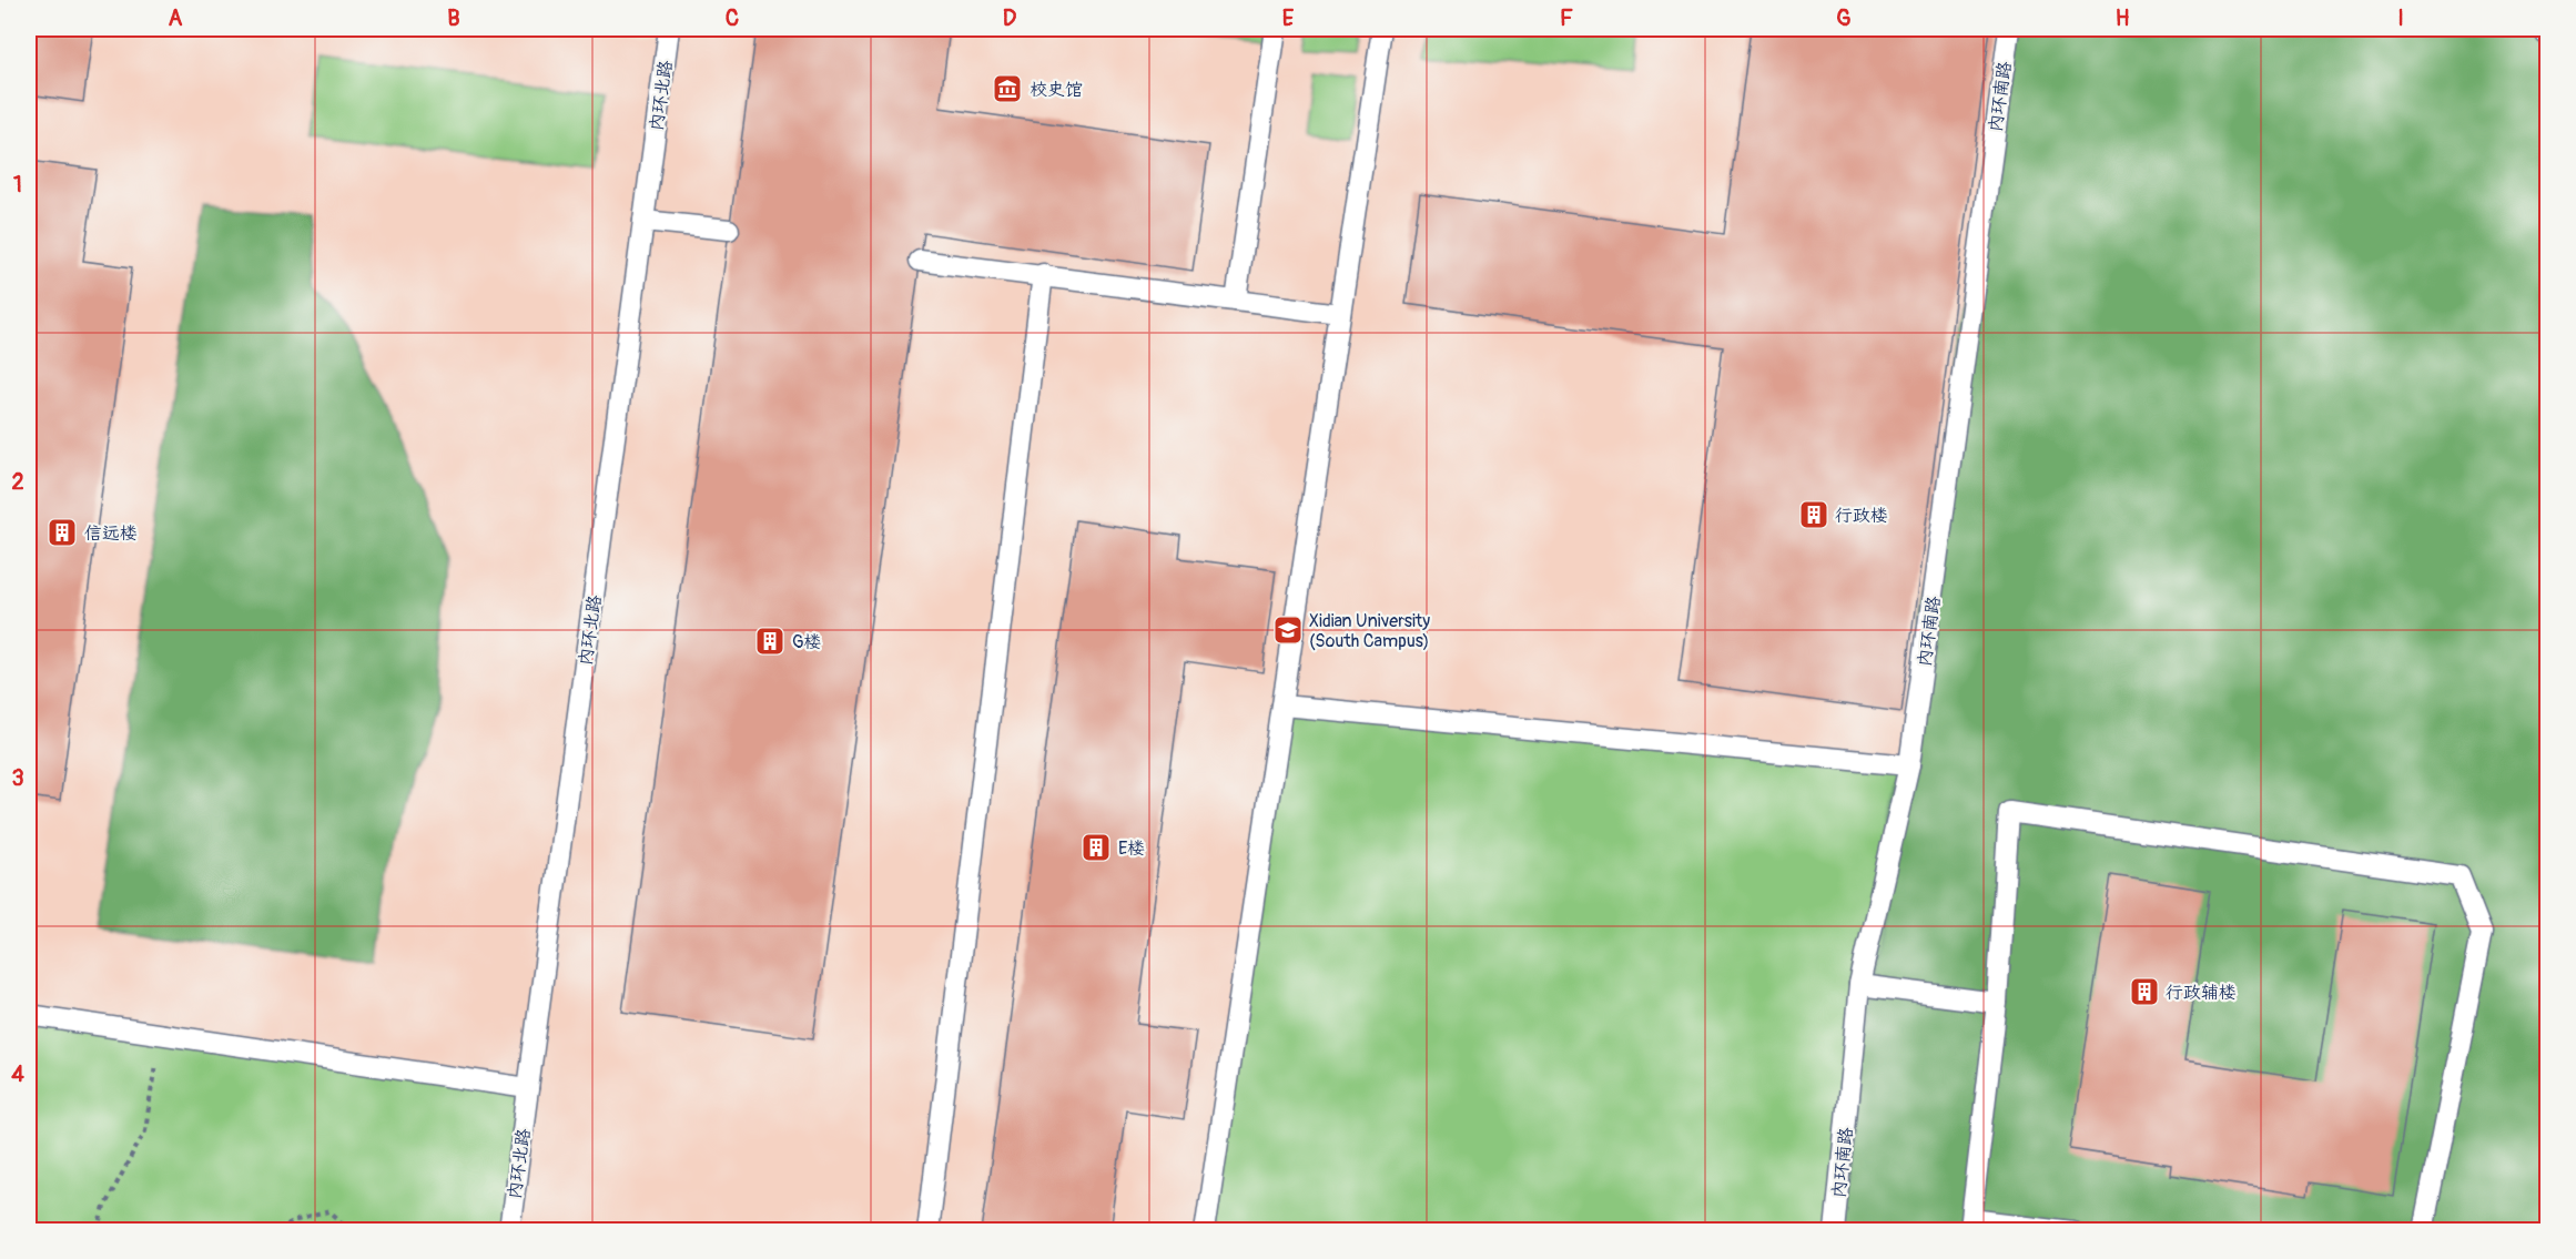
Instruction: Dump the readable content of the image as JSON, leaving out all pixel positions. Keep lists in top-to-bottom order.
{
  "streets": {
    "lane": ["内环北路", "内环南路"]
  },
  "places": {
    "museum": ["校史馆"],
    "building": [
      "行政楼",
      "信远楼",
      "G楼",
      "E楼",
      "行政辅楼"
    ],
    "school or university": ["Xidian University (South Campus)"]
  },
  "grid": {
    "columns": [
      "A",
      "B",
      "C",
      "D",
      "E",
      "F",
      "G",
      "H",
      "I"
    ],
    "rows": [
      "1",
      "2",
      "3",
      "4"
    ]
  }
}
